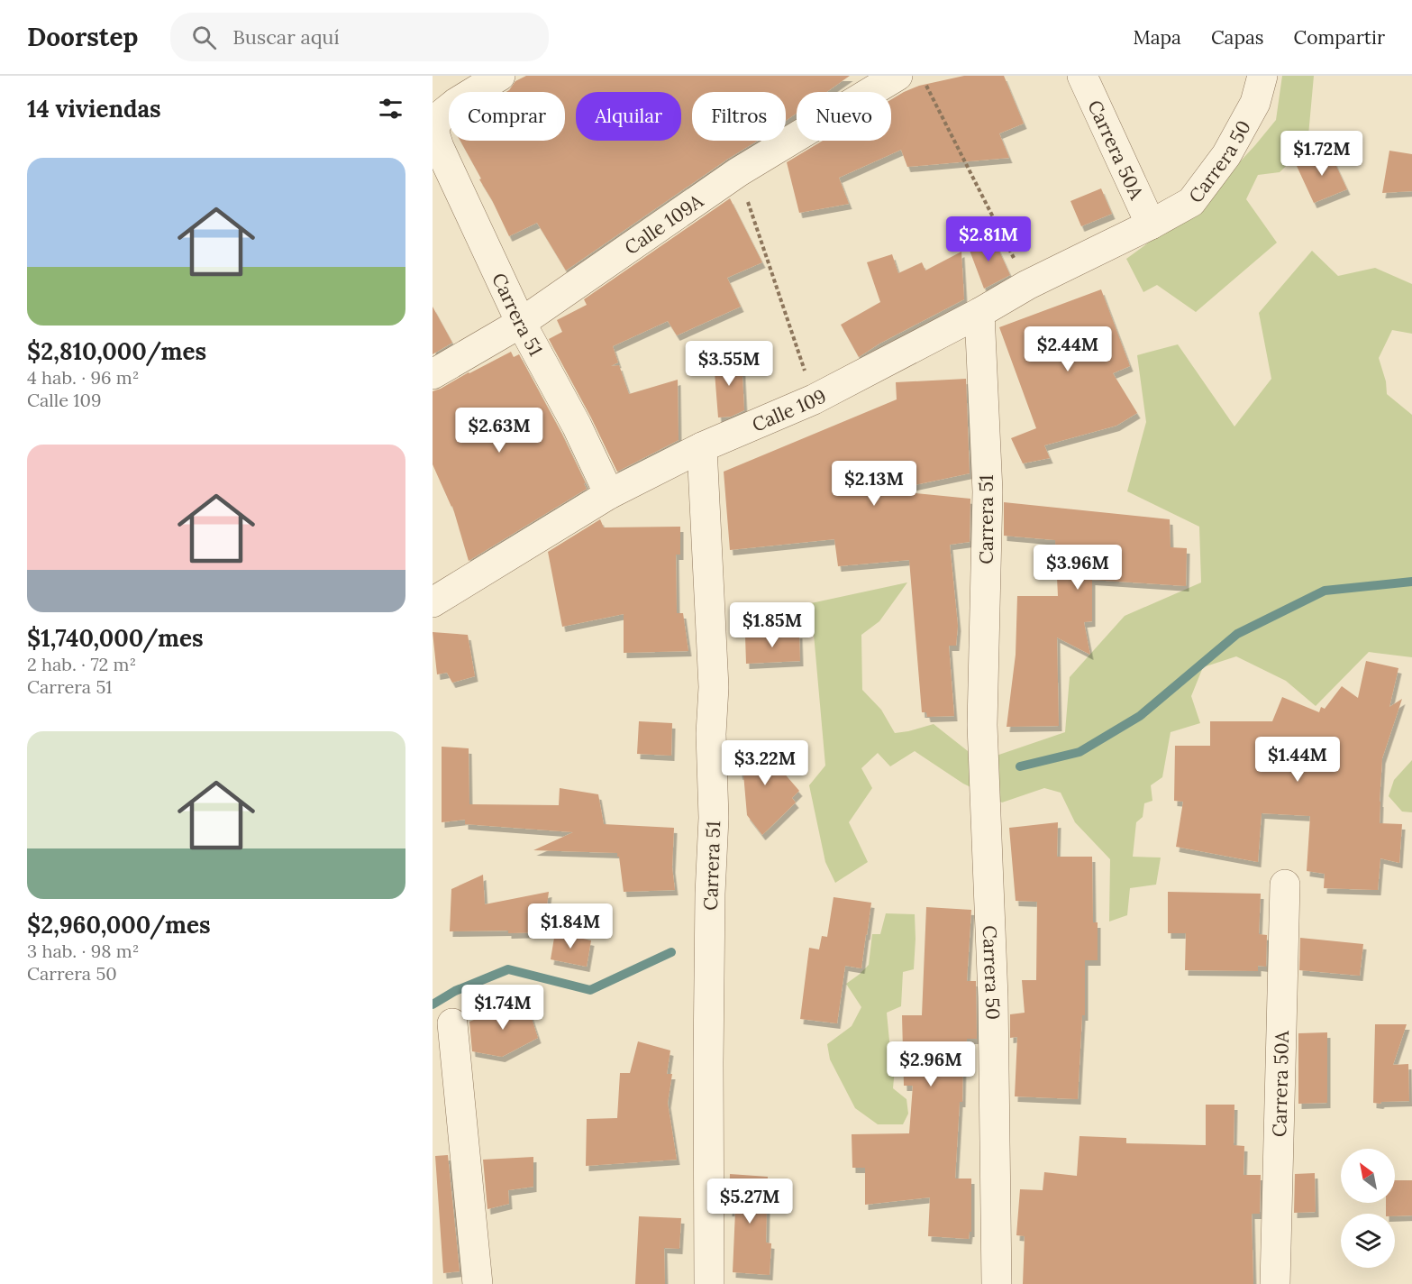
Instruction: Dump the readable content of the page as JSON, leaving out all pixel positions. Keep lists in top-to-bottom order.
{
  "streets": {
    "street": [
      "Carrera 50A",
      "Carrera 50",
      "Calle 109A",
      "Carrera 51",
      "Calle 109"
    ]
  },
  "crossings": [
    ["Carrera 50A", "Carrera 50"],
    ["Carrera 50A", "Calle 109"],
    ["Carrera 50", "Carrera 51"],
    ["Carrera 50", "Calle 109"],
    ["Calle 109A", "Carrera 51"],
    ["Carrera 51", "Calle 109"]
  ],
  "north": "top left",
  "page": {
    "header": "Doorstep",
    "search": "Buscar aquí",
    "nav": ["Mapa", "Capas", "Compartir"],
    "heading": "14 viviendas",
    "chip": [
      "Comprar",
      "Alquilar",
      "Filtros",
      "Nuevo"
    ],
    "price": [
      "$1.72M",
      "$2.81M",
      "$2.44M",
      "$3.55M",
      "$2.63M",
      "$2.13M",
      "$3.96M",
      "$1.85M",
      "$1.44M",
      "$3.22M",
      "$1.84M",
      "$1.74M",
      "$2.96M",
      "$5.27M"
    ],
    "list": [
      {
        "name": "$2,810,000/mes",
        "note": "4 hab. · 96 m² · Calle 109"
      },
      {
        "name": "$1,740,000/mes",
        "note": "2 hab. · 72 m² · Carrera 51"
      },
      {
        "name": "$2,960,000/mes",
        "note": "3 hab. · 98 m² · Carrera 50"
      }
    ]
  }
}
